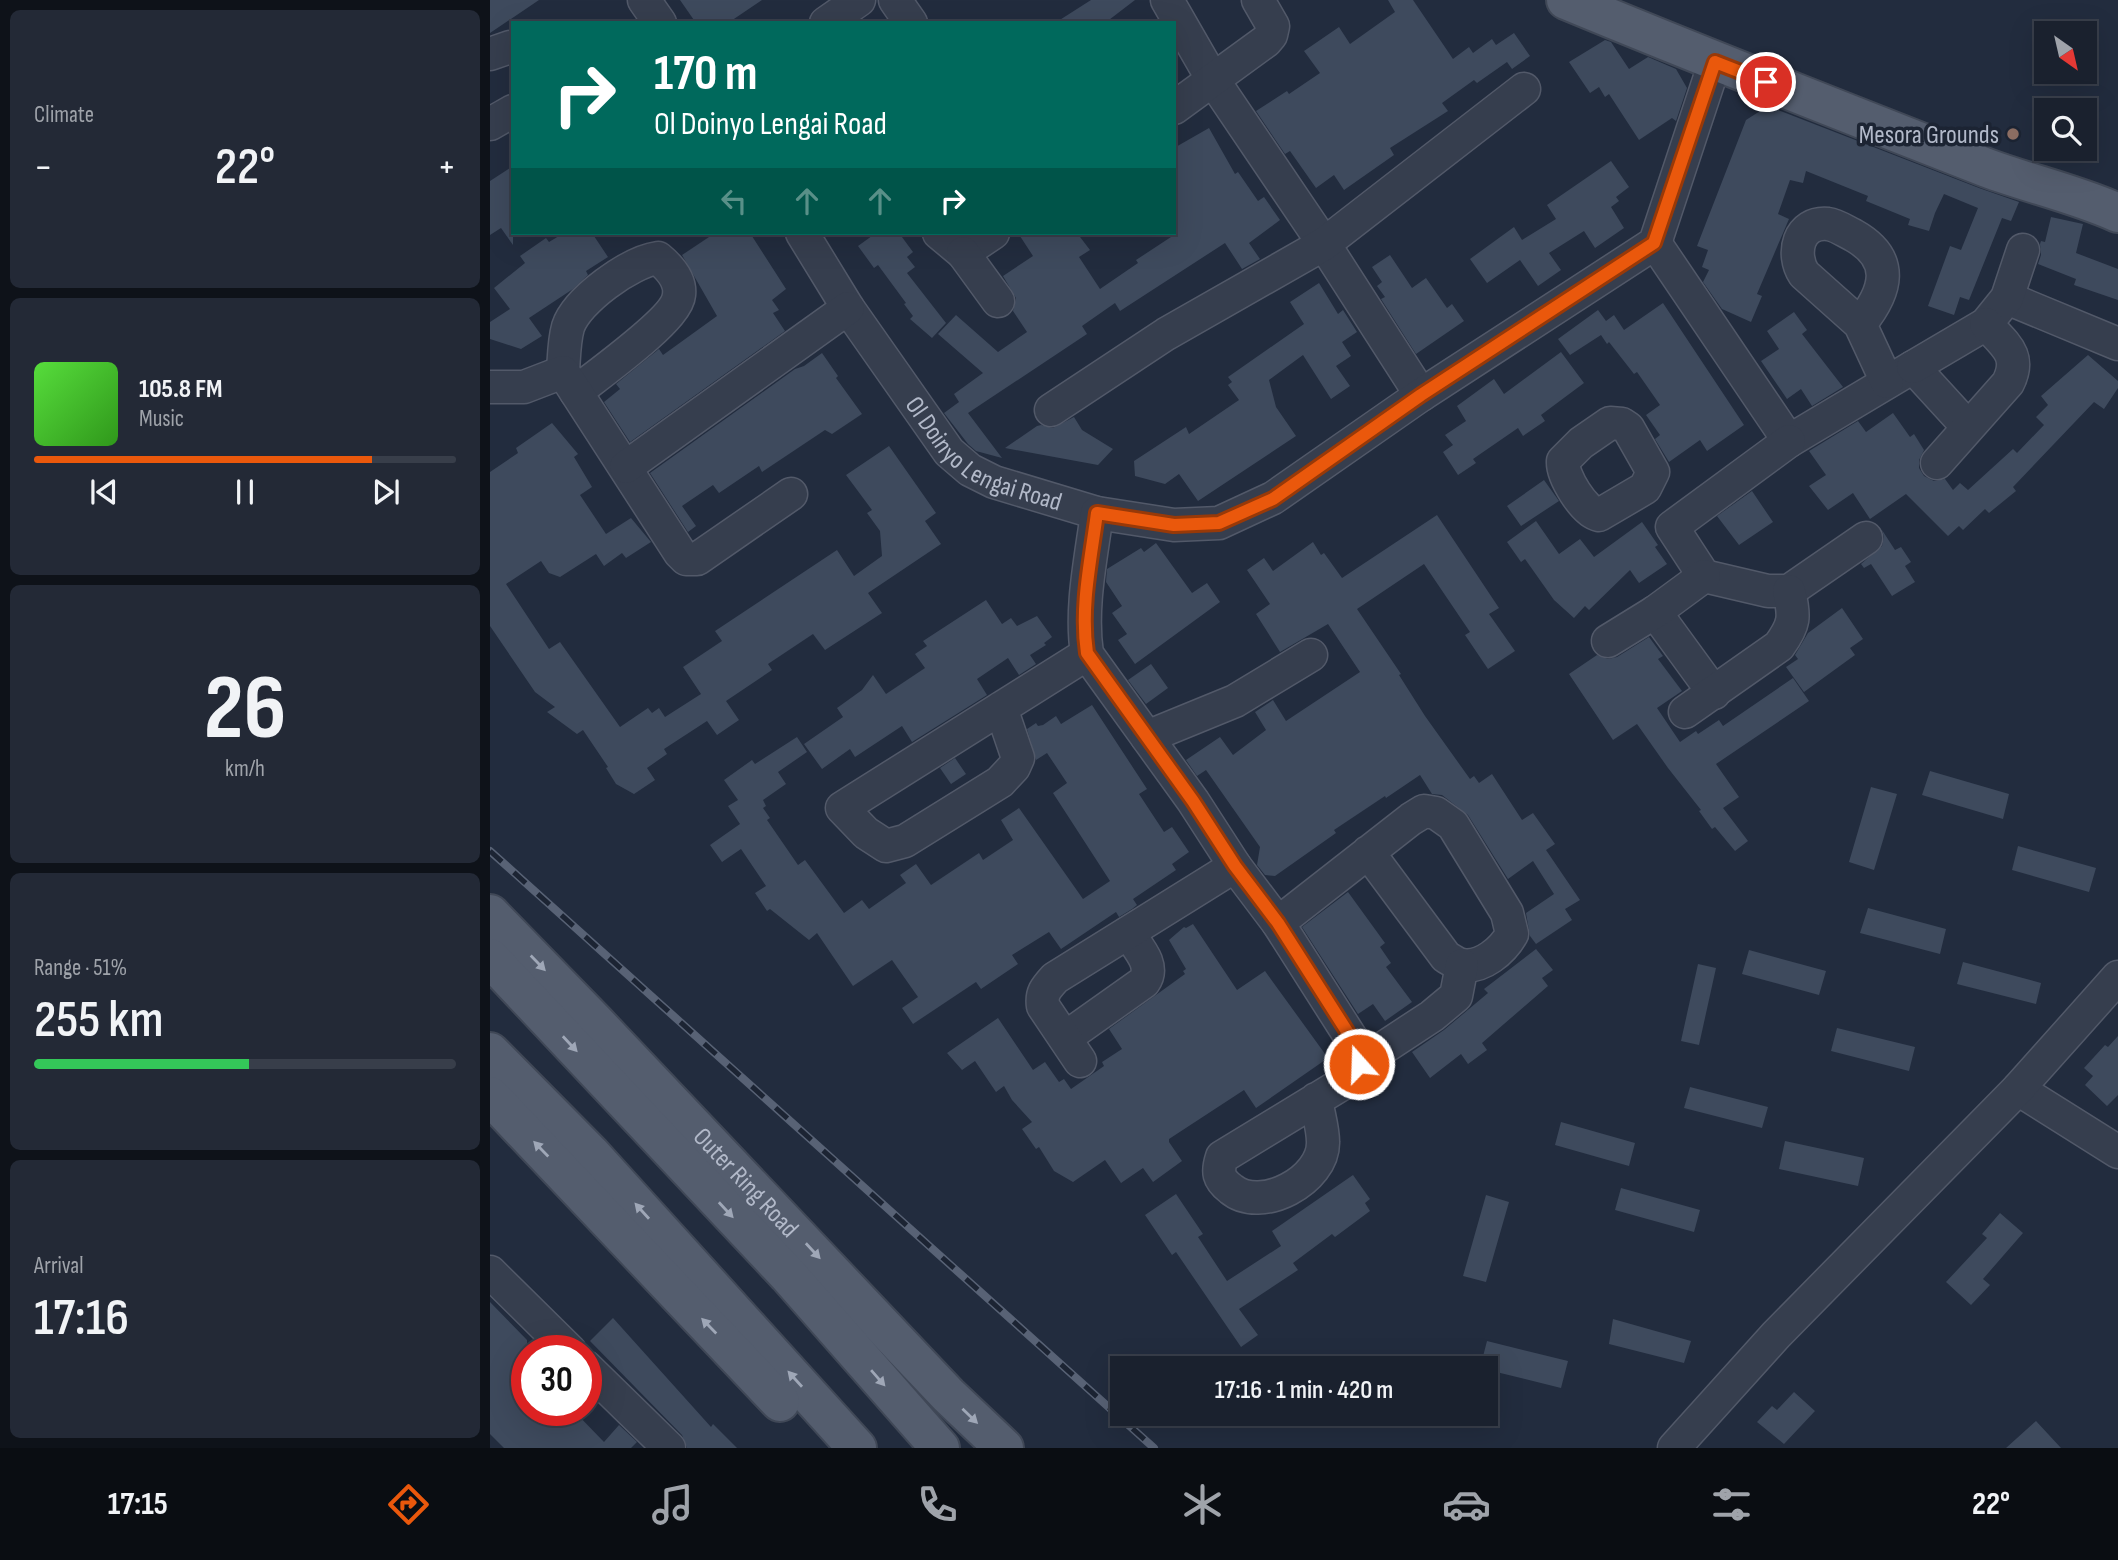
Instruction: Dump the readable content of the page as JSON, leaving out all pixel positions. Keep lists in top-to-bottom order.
{
  "streets": {
    "main road": ["Outer Ring Road"],
    "street": ["Ol Doinyo Lengai Road"]
  },
  "places": ["Mesora Grounds"],
  "north": "bottom right",
  "page": {
    "tile": [
      "Climate",
      ["26", "km/h"],
      ["Range · 51%", "255 km"],
      ["Arrival", "17:16"]
    ],
    "turn": ["170 m", "Ol Doinyo Lengai Road"],
    "heat": ["−", "22°", "+"],
    "song": ["105.8 FM", "Music"],
    "limit": "30",
    "trip": "17:16 · 1 min · 420 m",
    "tabs": ["17:15", "22°"]
  }
}
